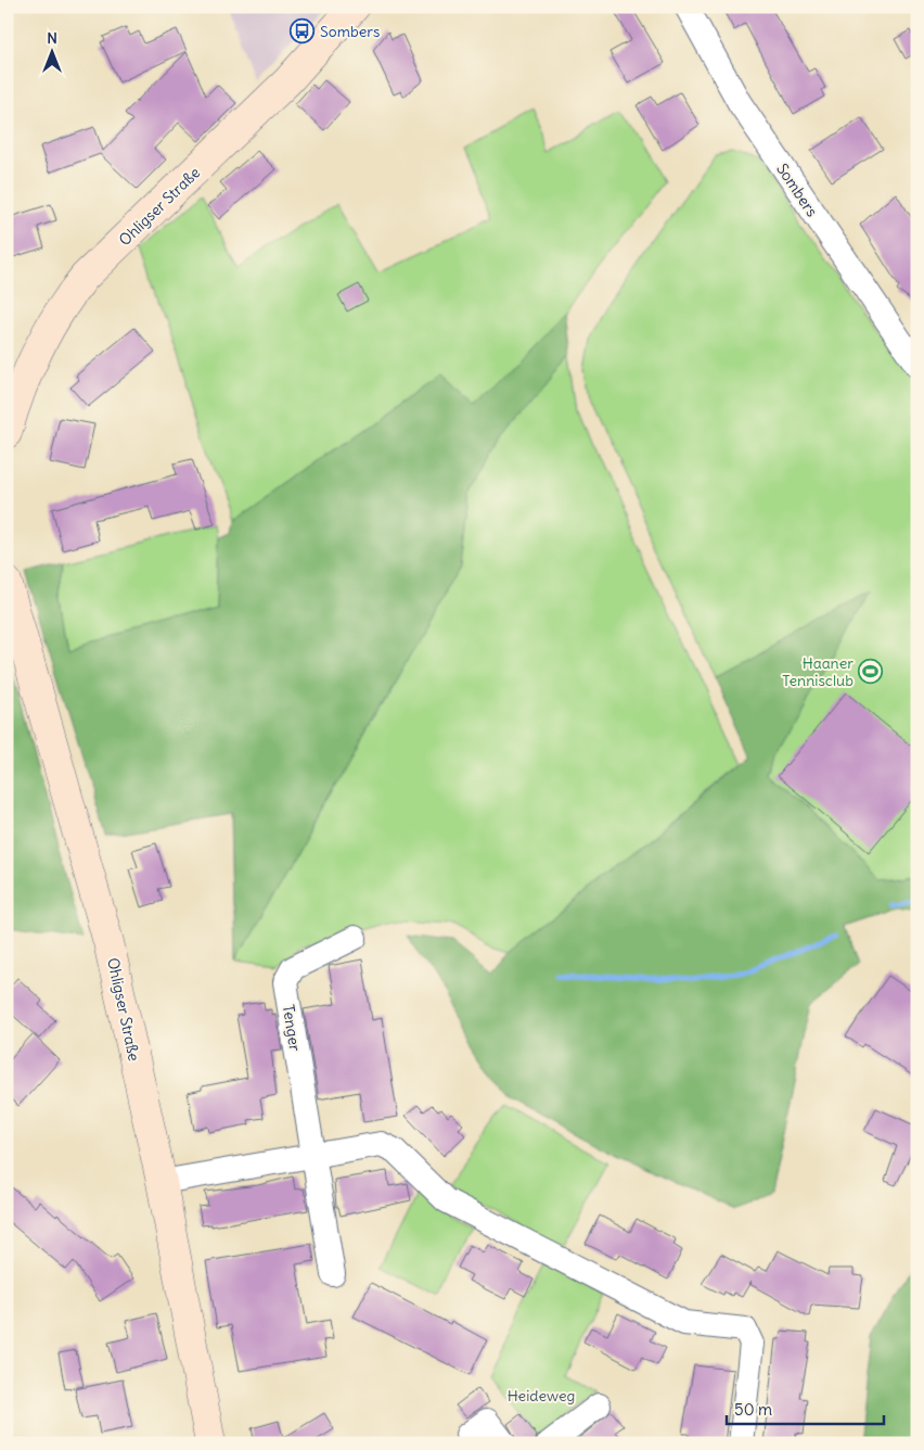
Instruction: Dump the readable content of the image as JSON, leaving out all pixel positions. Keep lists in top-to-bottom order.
{
  "streets": {
    "main road": ["Ohligser Straße"],
    "street": ["Sombers", "Tenger"]
  },
  "parks": ["Heideweg"],
  "places": {
    "bus stop": ["Sombers"],
    "sports": ["Haaner Tennisclub"]
  },
  "scale_bar": "50 m",
  "north": "top"
}
